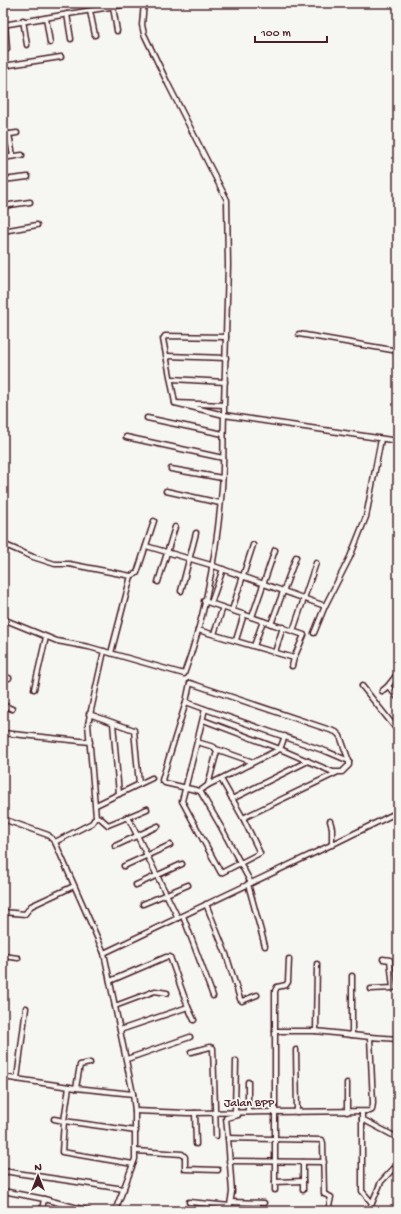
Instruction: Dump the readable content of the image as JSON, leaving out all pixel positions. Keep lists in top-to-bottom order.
{
  "streets": {
    "street": ["Jalan BPP"]
  },
  "scale_bar": "100 m",
  "north": "top"
}
